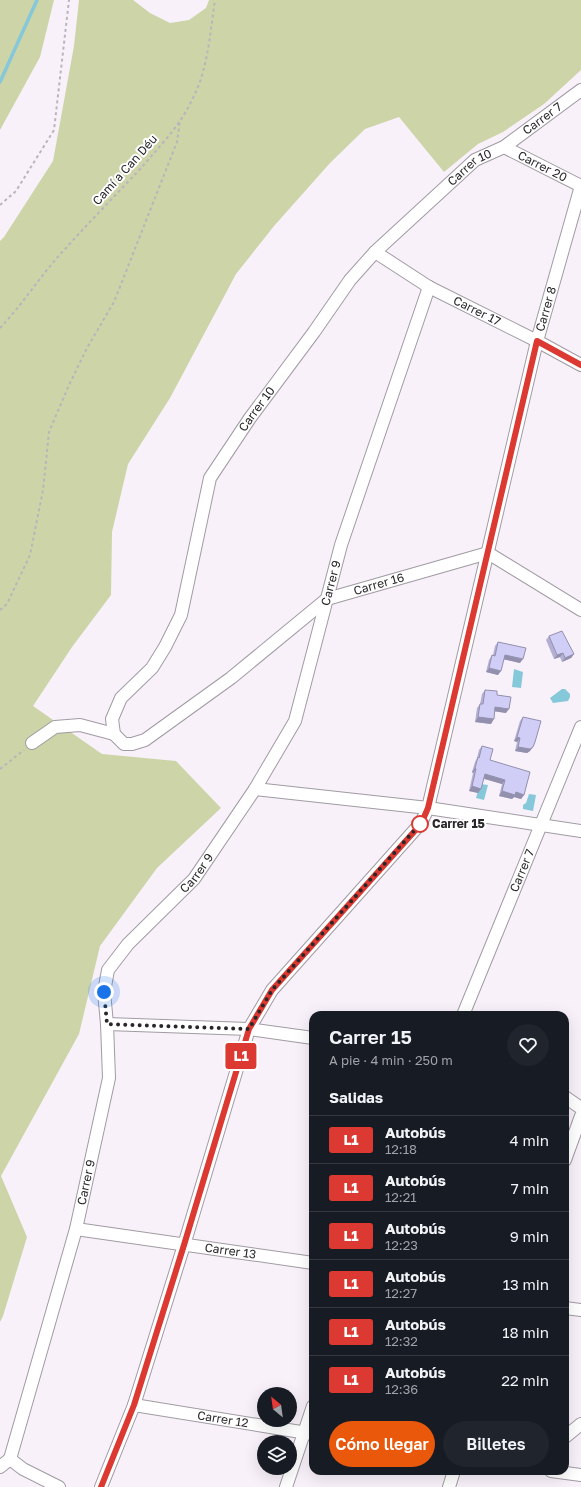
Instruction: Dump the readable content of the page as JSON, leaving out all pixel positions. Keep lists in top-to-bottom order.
{
  "streets": {
    "street": [
      "Carrer 7",
      "Carrer 20",
      "Carrer 10",
      "Carrer 8",
      "Carrer 17",
      "Carrer 9",
      "Carrer 16",
      "Carrer 13",
      "Carrer 12"
    ],
    "path": ["Camí a Can Déu"]
  },
  "crossings": [
    ["Carrer 7", "Carrer 20"],
    ["Carrer 7", "Carrer 10"],
    ["Carrer 20", "Carrer 10"],
    ["Carrer 20", "Carrer 8"],
    ["Carrer 10", "Carrer 17"],
    ["Carrer 10", "Carrer 16"],
    ["Carrer 8", "Carrer 17"],
    ["Carrer 8", "Carrer 16"],
    ["Carrer 8", "Carrer 13"],
    ["Carrer 8", "Carrer 12"],
    ["Carrer 17", "Carrer 9"],
    ["Carrer 9", "Carrer 16"],
    ["Carrer 9", "Carrer 13"]
  ],
  "places": ["Carrer 15"],
  "lines": ["bus line L1"],
  "north": "top left",
  "page": {
    "on_map": "L1",
    "heading": [
      ["Carrer 15", "A pie · 4 min · 250 m"],
      "Salidas"
    ],
    "list": [
      {
        "mark": "L1",
        "name": "Autobús",
        "note": "12:18",
        "value": "4 min"
      },
      {
        "mark": "L1",
        "name": "Autobús",
        "note": "12:21",
        "value": "7 min"
      },
      {
        "mark": "L1",
        "name": "Autobús",
        "note": "12:23",
        "value": "9 min"
      },
      {
        "mark": "L1",
        "name": "Autobús",
        "note": "12:27",
        "value": "13 min"
      },
      {
        "mark": "L1",
        "name": "Autobús",
        "note": "12:32",
        "value": "18 min"
      },
      {
        "mark": "L1",
        "name": "Autobús",
        "note": "12:36",
        "value": "22 min"
      }
    ],
    "buttons": ["Cómo llegar", "Billetes"]
  }
}
